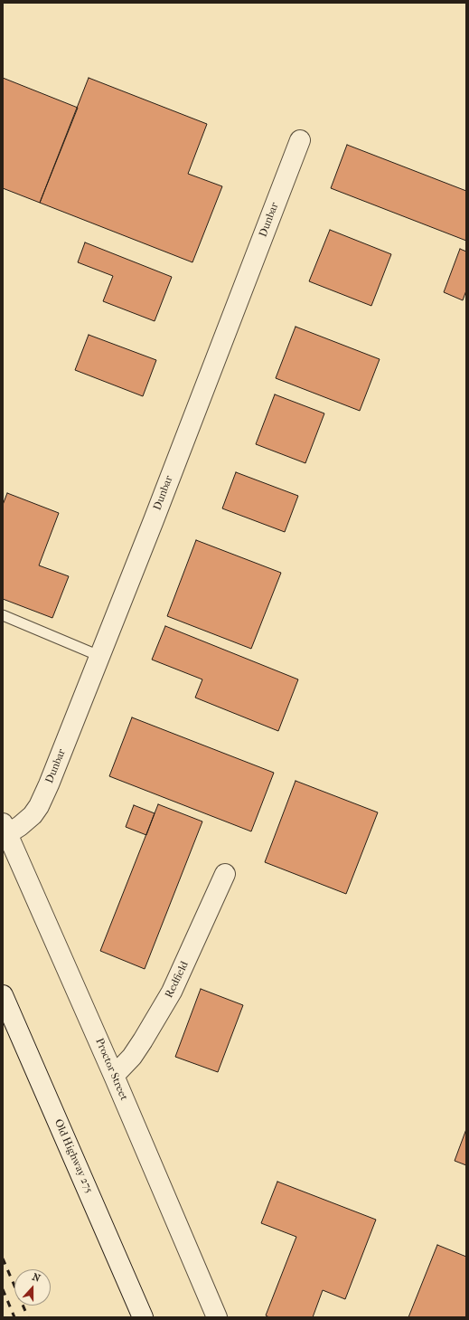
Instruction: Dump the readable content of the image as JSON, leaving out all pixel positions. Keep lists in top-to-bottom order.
{
  "streets": {
    "street": [
      "Dunbar",
      "Redfield",
      "Proctor Street",
      "Old Highway 275"
    ]
  },
  "crossings": [
    ["Dunbar", "Proctor Street"],
    ["Redfield", "Proctor Street"]
  ],
  "north": "top"
}
